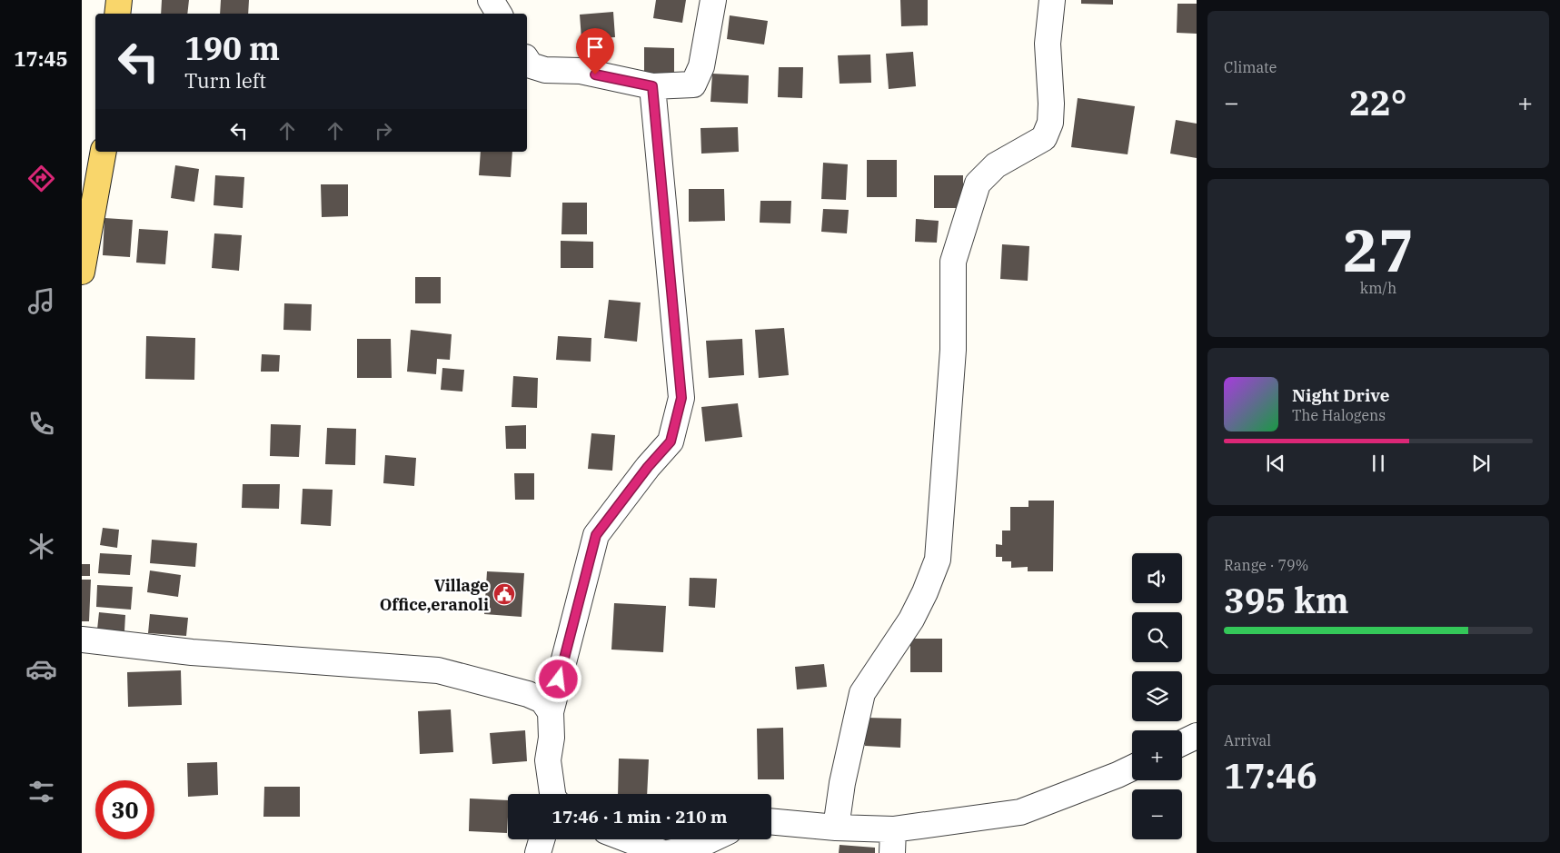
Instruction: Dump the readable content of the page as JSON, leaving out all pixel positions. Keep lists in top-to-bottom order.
{
  "places": {
    "public building": ["Village Office,eranoli"]
  },
  "page": {
    "tabs": "17:45",
    "tile": [
      "Climate",
      ["27", "km/h"],
      ["Range · 79%", "395 km"],
      ["Arrival", "17:46"]
    ],
    "turn": ["190 m", "Turn left"],
    "heat": ["−", "22°", "+"],
    "song": ["Night Drive", "The Halogens"],
    "map_buttons": ["+", "−"],
    "limit": "30",
    "trip": "17:46 · 1 min · 210 m"
  }
}
